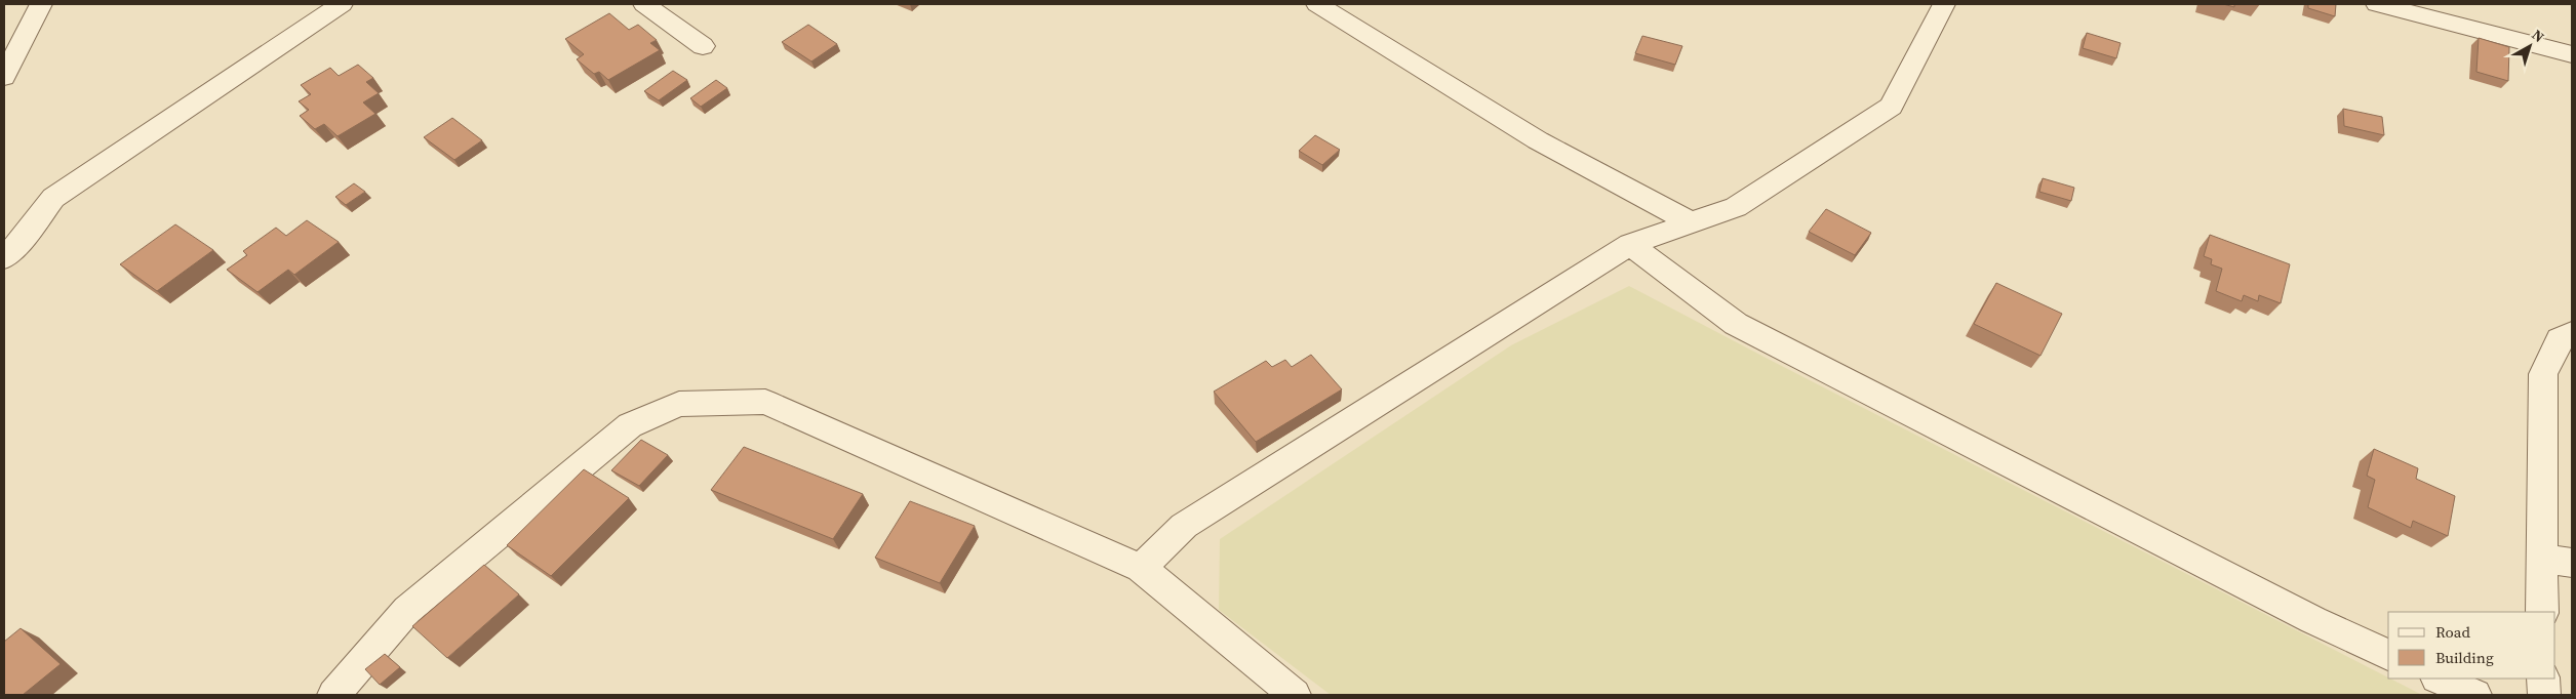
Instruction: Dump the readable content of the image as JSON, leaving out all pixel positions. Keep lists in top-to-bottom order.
{
  "legend": ["Road", "Building"],
  "north": "top right"
}
